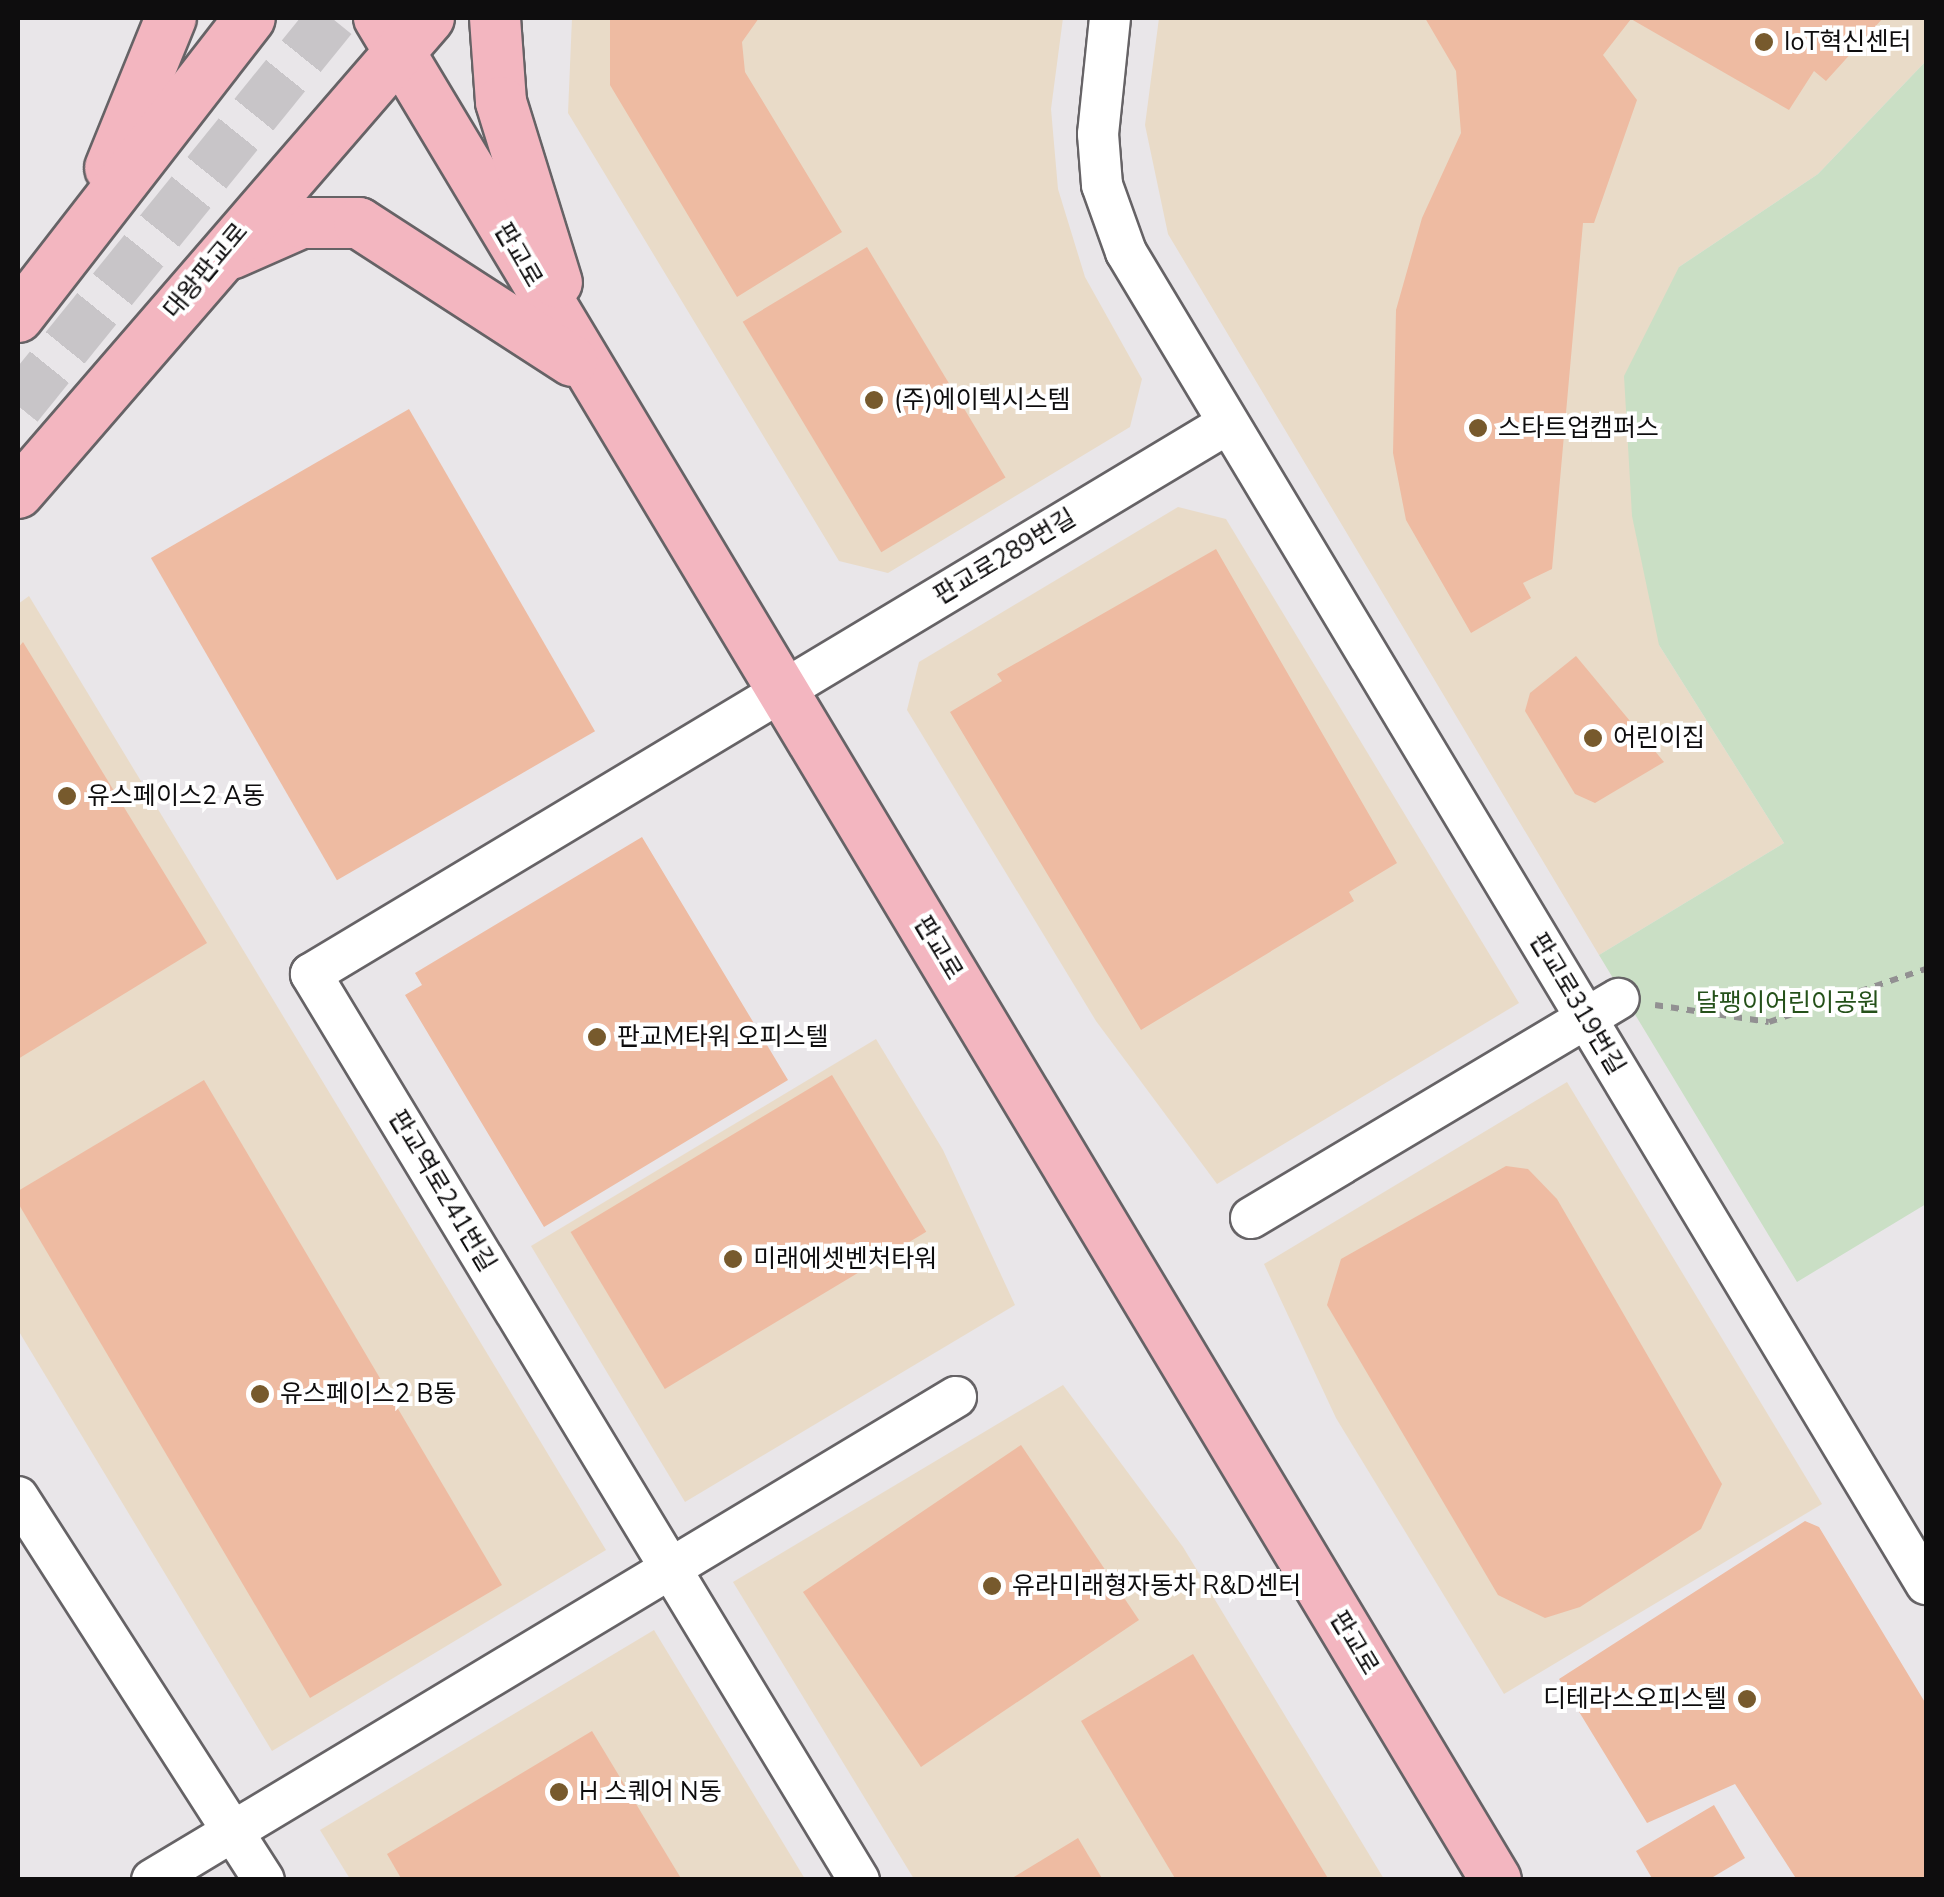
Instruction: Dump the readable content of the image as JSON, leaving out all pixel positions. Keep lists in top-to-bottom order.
{
  "streets": {
    "main road": ["판교로", "대왕판교로"],
    "street": ["판교로289번길", "판교로319번길", "판교역로241번길"]
  },
  "crossings": [
    ["판교로", "대왕판교로"],
    ["판교로", "판교로289번길"],
    ["판교로", "판교역로241번길"],
    ["판교로289번길", "판교로319번길"],
    ["판교로289번길", "판교역로241번길"]
  ],
  "parks": ["달팽이어린이공원"],
  "places": [
    "IoT혁신센터",
    "(주)에이텍시스템",
    "스타트업캠퍼스",
    "어린이집",
    "유스페이스2 A동",
    "판교M타워 오피스텔",
    "미래에셋벤처타워",
    "유스페이스2 B동",
    "유라미래형자동차 R&D센터",
    "디테라스오피스텔",
    "H 스퀘어 N동"
  ]
}
